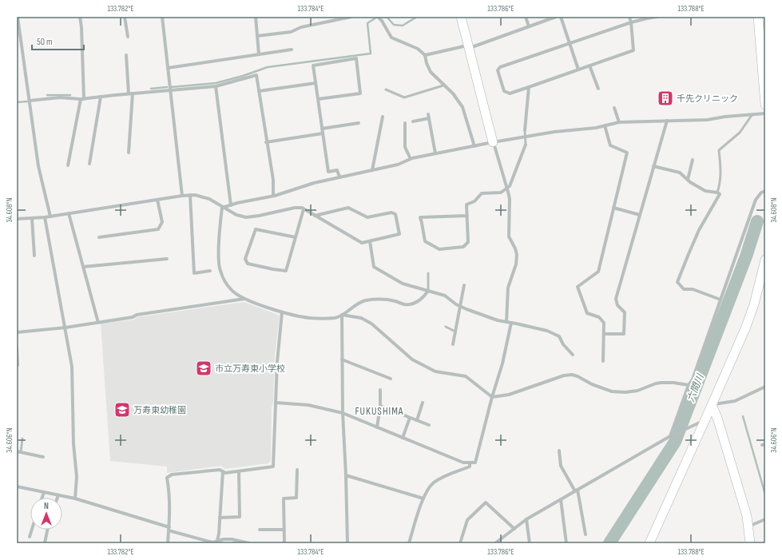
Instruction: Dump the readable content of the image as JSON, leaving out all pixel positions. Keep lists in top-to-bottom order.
{
  "districts": ["FUKUSHIMA"],
  "water": ["六間川"],
  "places": {
    "building": ["千先クリニック"],
    "school or university": ["市立万寿東小学校", "万寿東幼稚園"]
  },
  "scale_bar": "50 m",
  "north": "top",
  "coordinates": [
    "133.782°E",
    "133.784°E",
    "133.786°E",
    "133.788°E",
    "34.608°N",
    "34.606°N"
  ]
}
